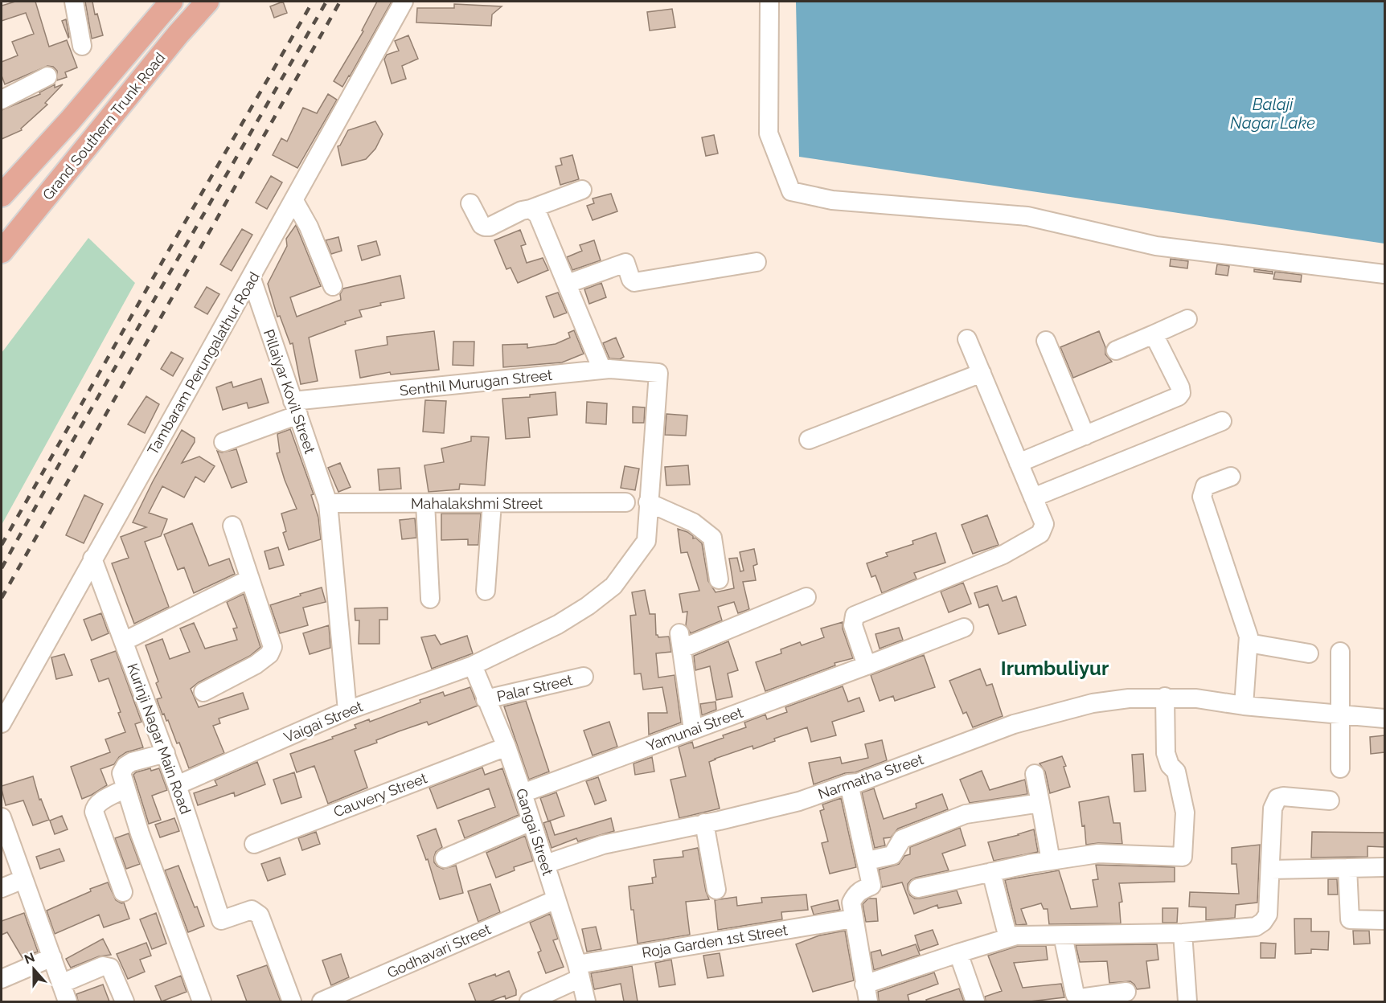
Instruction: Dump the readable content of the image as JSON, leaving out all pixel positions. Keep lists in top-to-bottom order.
{
  "streets": {
    "main road": ["Grand Southern Trunk Road"],
    "street": [
      "Tambaram Perungalathur Road",
      "Senthil Murugan Street",
      "Pillaiyar Kovil Street",
      "Mahalakshmi Street",
      "Palar Street",
      "Vaigai Street",
      "Yamunai Street",
      "Kurinji Nagar Main Road",
      "Narmatha Street",
      "Cauvery Street",
      "Gangai Street",
      "Roja Garden 1st Street",
      "Godhavari Street"
    ]
  },
  "crossings": [
    ["Tambaram Perungalathur Road", "Pillaiyar Kovil Street"],
    ["Tambaram Perungalathur Road", "Kurinji Nagar Main Road"],
    ["Senthil Murugan Street", "Pillaiyar Kovil Street"],
    ["Senthil Murugan Street", "Vaigai Street"],
    ["Pillaiyar Kovil Street", "Mahalakshmi Street"],
    ["Pillaiyar Kovil Street", "Vaigai Street"],
    ["Palar Street", "Gangai Street"],
    ["Vaigai Street", "Kurinji Nagar Main Road"],
    ["Vaigai Street", "Gangai Street"],
    ["Yamunai Street", "Gangai Street"],
    ["Narmatha Street", "Gangai Street"],
    ["Cauvery Street", "Gangai Street"],
    ["Gangai Street", "Roja Garden 1st Street"],
    ["Gangai Street", "Godhavari Street"]
  ],
  "districts": ["Irumbuliyur"],
  "water": ["Balaji Nagar Lake"],
  "north": "top"
}
